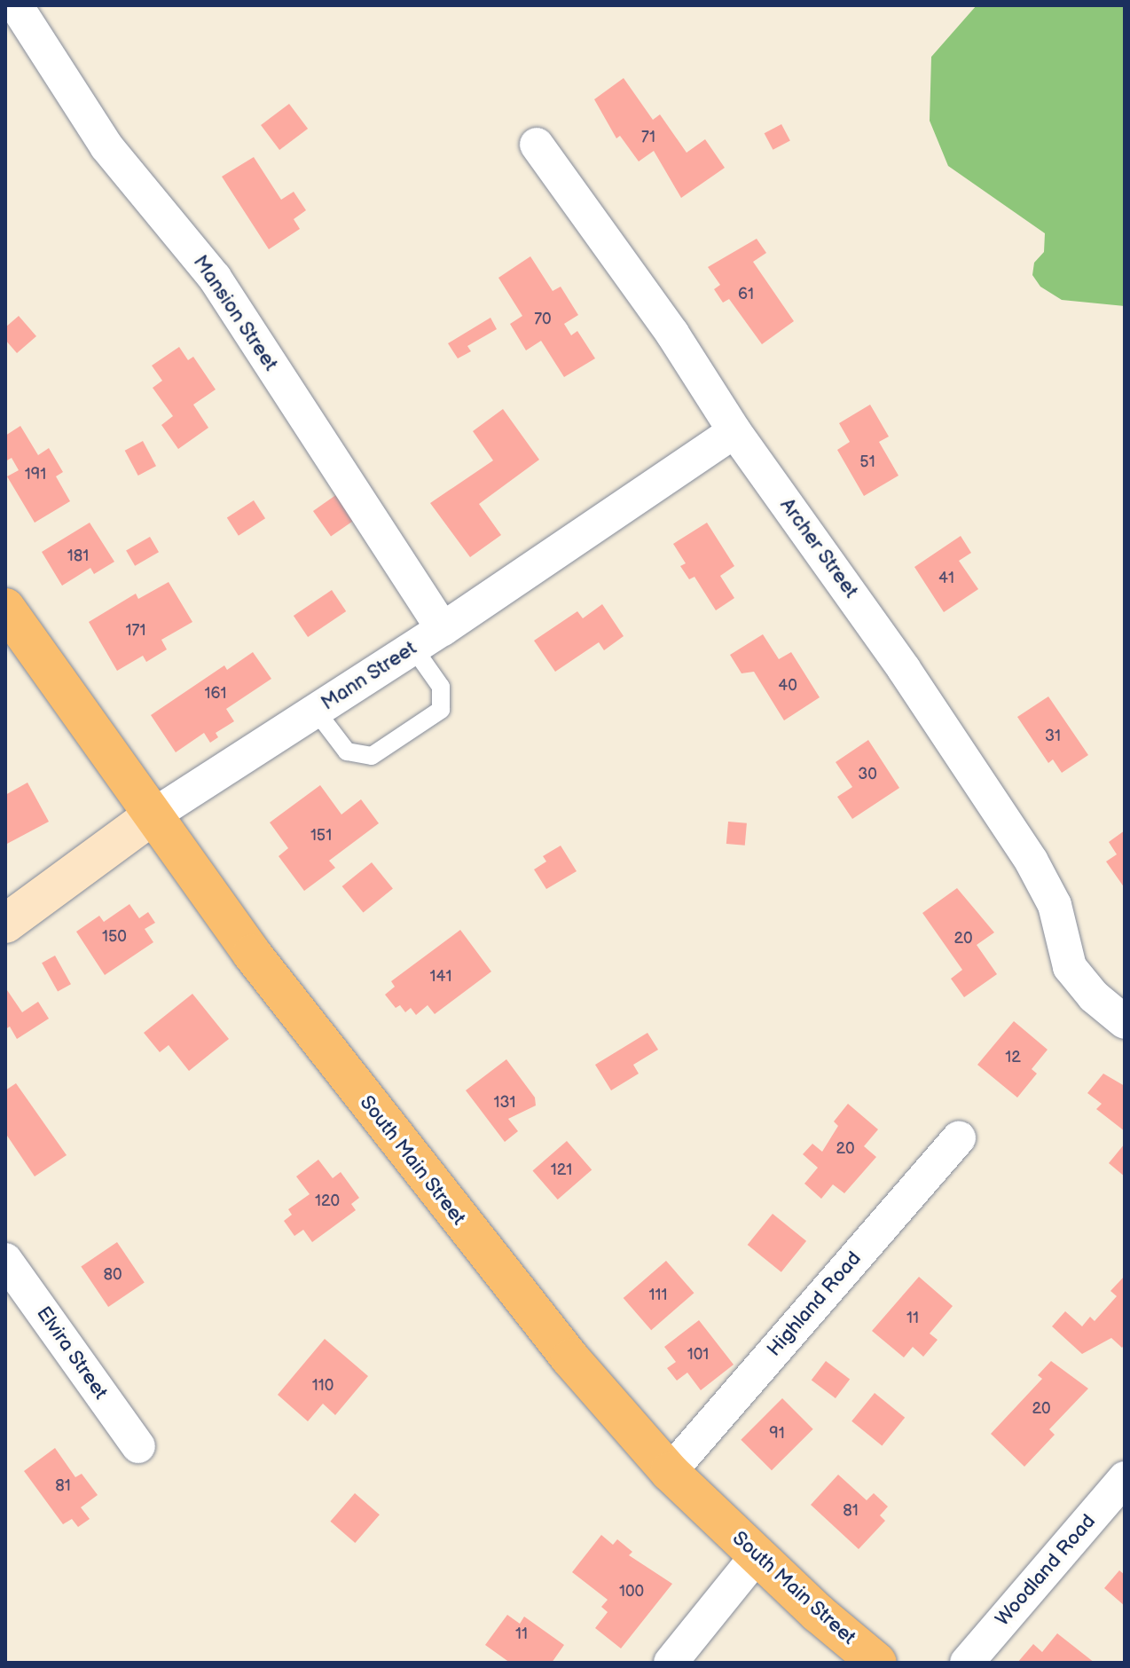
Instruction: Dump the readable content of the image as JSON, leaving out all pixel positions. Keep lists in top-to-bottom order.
{
  "streets": {
    "main road": ["South Main Street"],
    "street": [
      "Mansion Street",
      "Archer Street",
      "Mann Street",
      "Highland Road",
      "Elvira Street",
      "Woodland Road"
    ]
  },
  "crossings": [
    ["Mansion Street", "Mann Street"],
    ["Archer Street", "Mann Street"],
    ["Mann Street", "South Main Street"],
    ["South Main Street", "Highland Road"]
  ],
  "house_numbers": [
    "71",
    "61",
    "70",
    "51",
    "191",
    "181",
    "41",
    "171",
    "40",
    "161",
    "31",
    "30",
    "151",
    "150",
    "20",
    "141",
    "12",
    "131",
    "20",
    "121",
    "120",
    "80",
    "111",
    "11",
    "101",
    "110",
    "20",
    "91",
    "81",
    "81",
    "100",
    "11"
  ]
}
